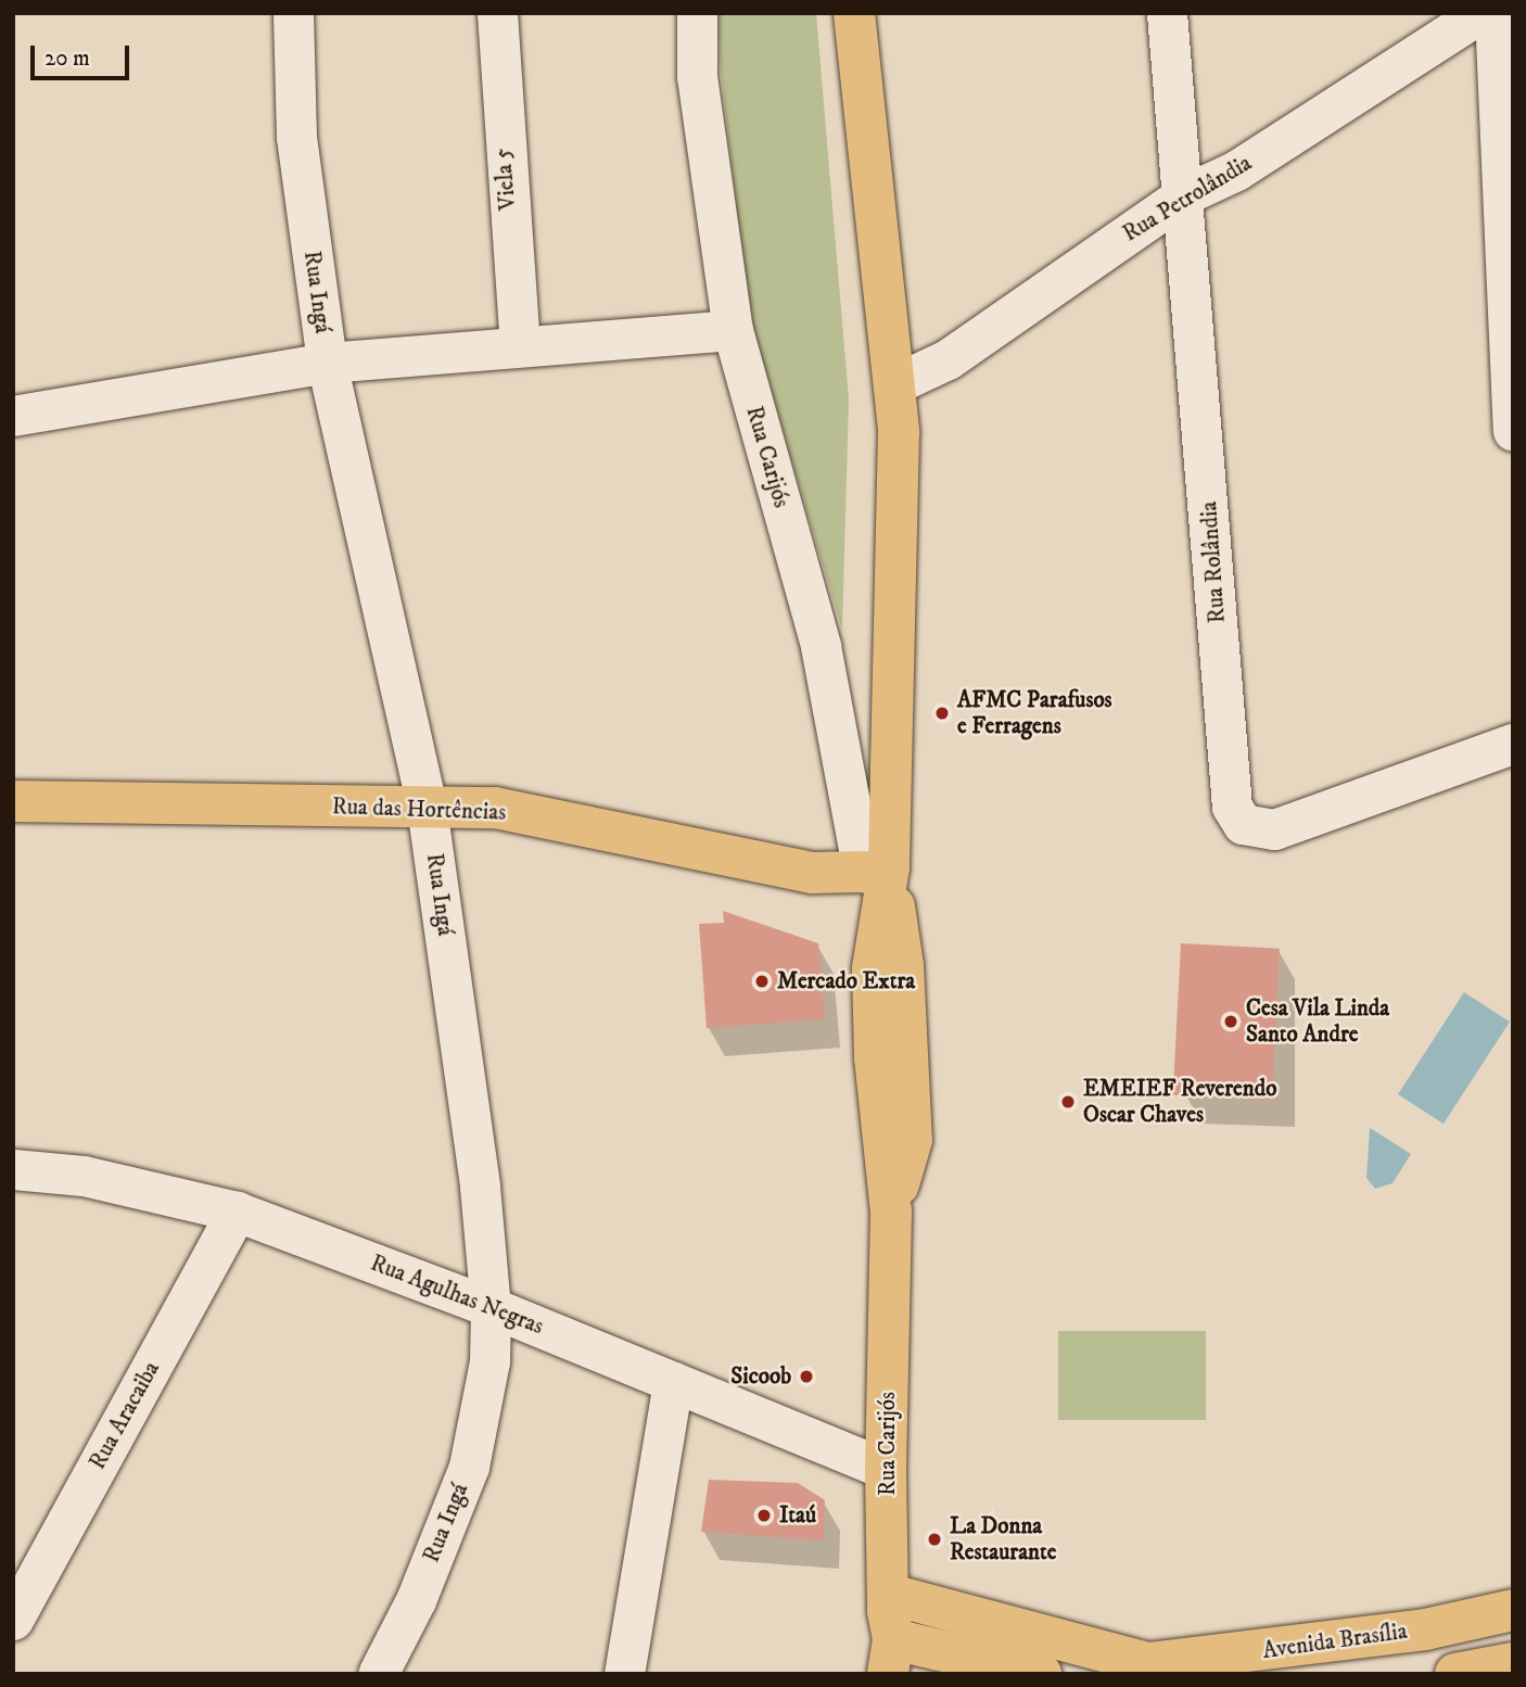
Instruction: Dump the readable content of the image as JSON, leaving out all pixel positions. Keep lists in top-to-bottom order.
{
  "streets": {
    "main road": ["Rua Carijós", "Rua das Hortências", "Avenida Brasília"],
    "street": [
      "Viela 5",
      "Rua Petrolândia",
      "Rua Ingá",
      "Rua Rolândia",
      "Rua Agulhas Negras",
      "Rua Aracaiba"
    ]
  },
  "crossings": [
    ["Rua Petrolândia", "Rua Carijós"],
    ["Rua Petrolândia", "Rua Rolândia"],
    ["Rua Ingá", "Rua das Hortências"],
    ["Rua Ingá", "Rua Agulhas Negras"],
    ["Rua Carijós", "Rua das Hortências"],
    ["Rua Carijós", "Rua Agulhas Negras"],
    ["Rua Carijós", "Avenida Brasília"],
    ["Rua Agulhas Negras", "Rua Aracaiba"]
  ],
  "places": [
    "AFMC Parafusos e Ferragens",
    "Mercado Extra",
    "Cesa Vila Linda Santo Andre",
    "EMEIEF Reverendo Oscar Chaves",
    "Sicoob",
    "Itaú",
    "La Donna Restaurante"
  ],
  "scale_bar": "20 m"
}
